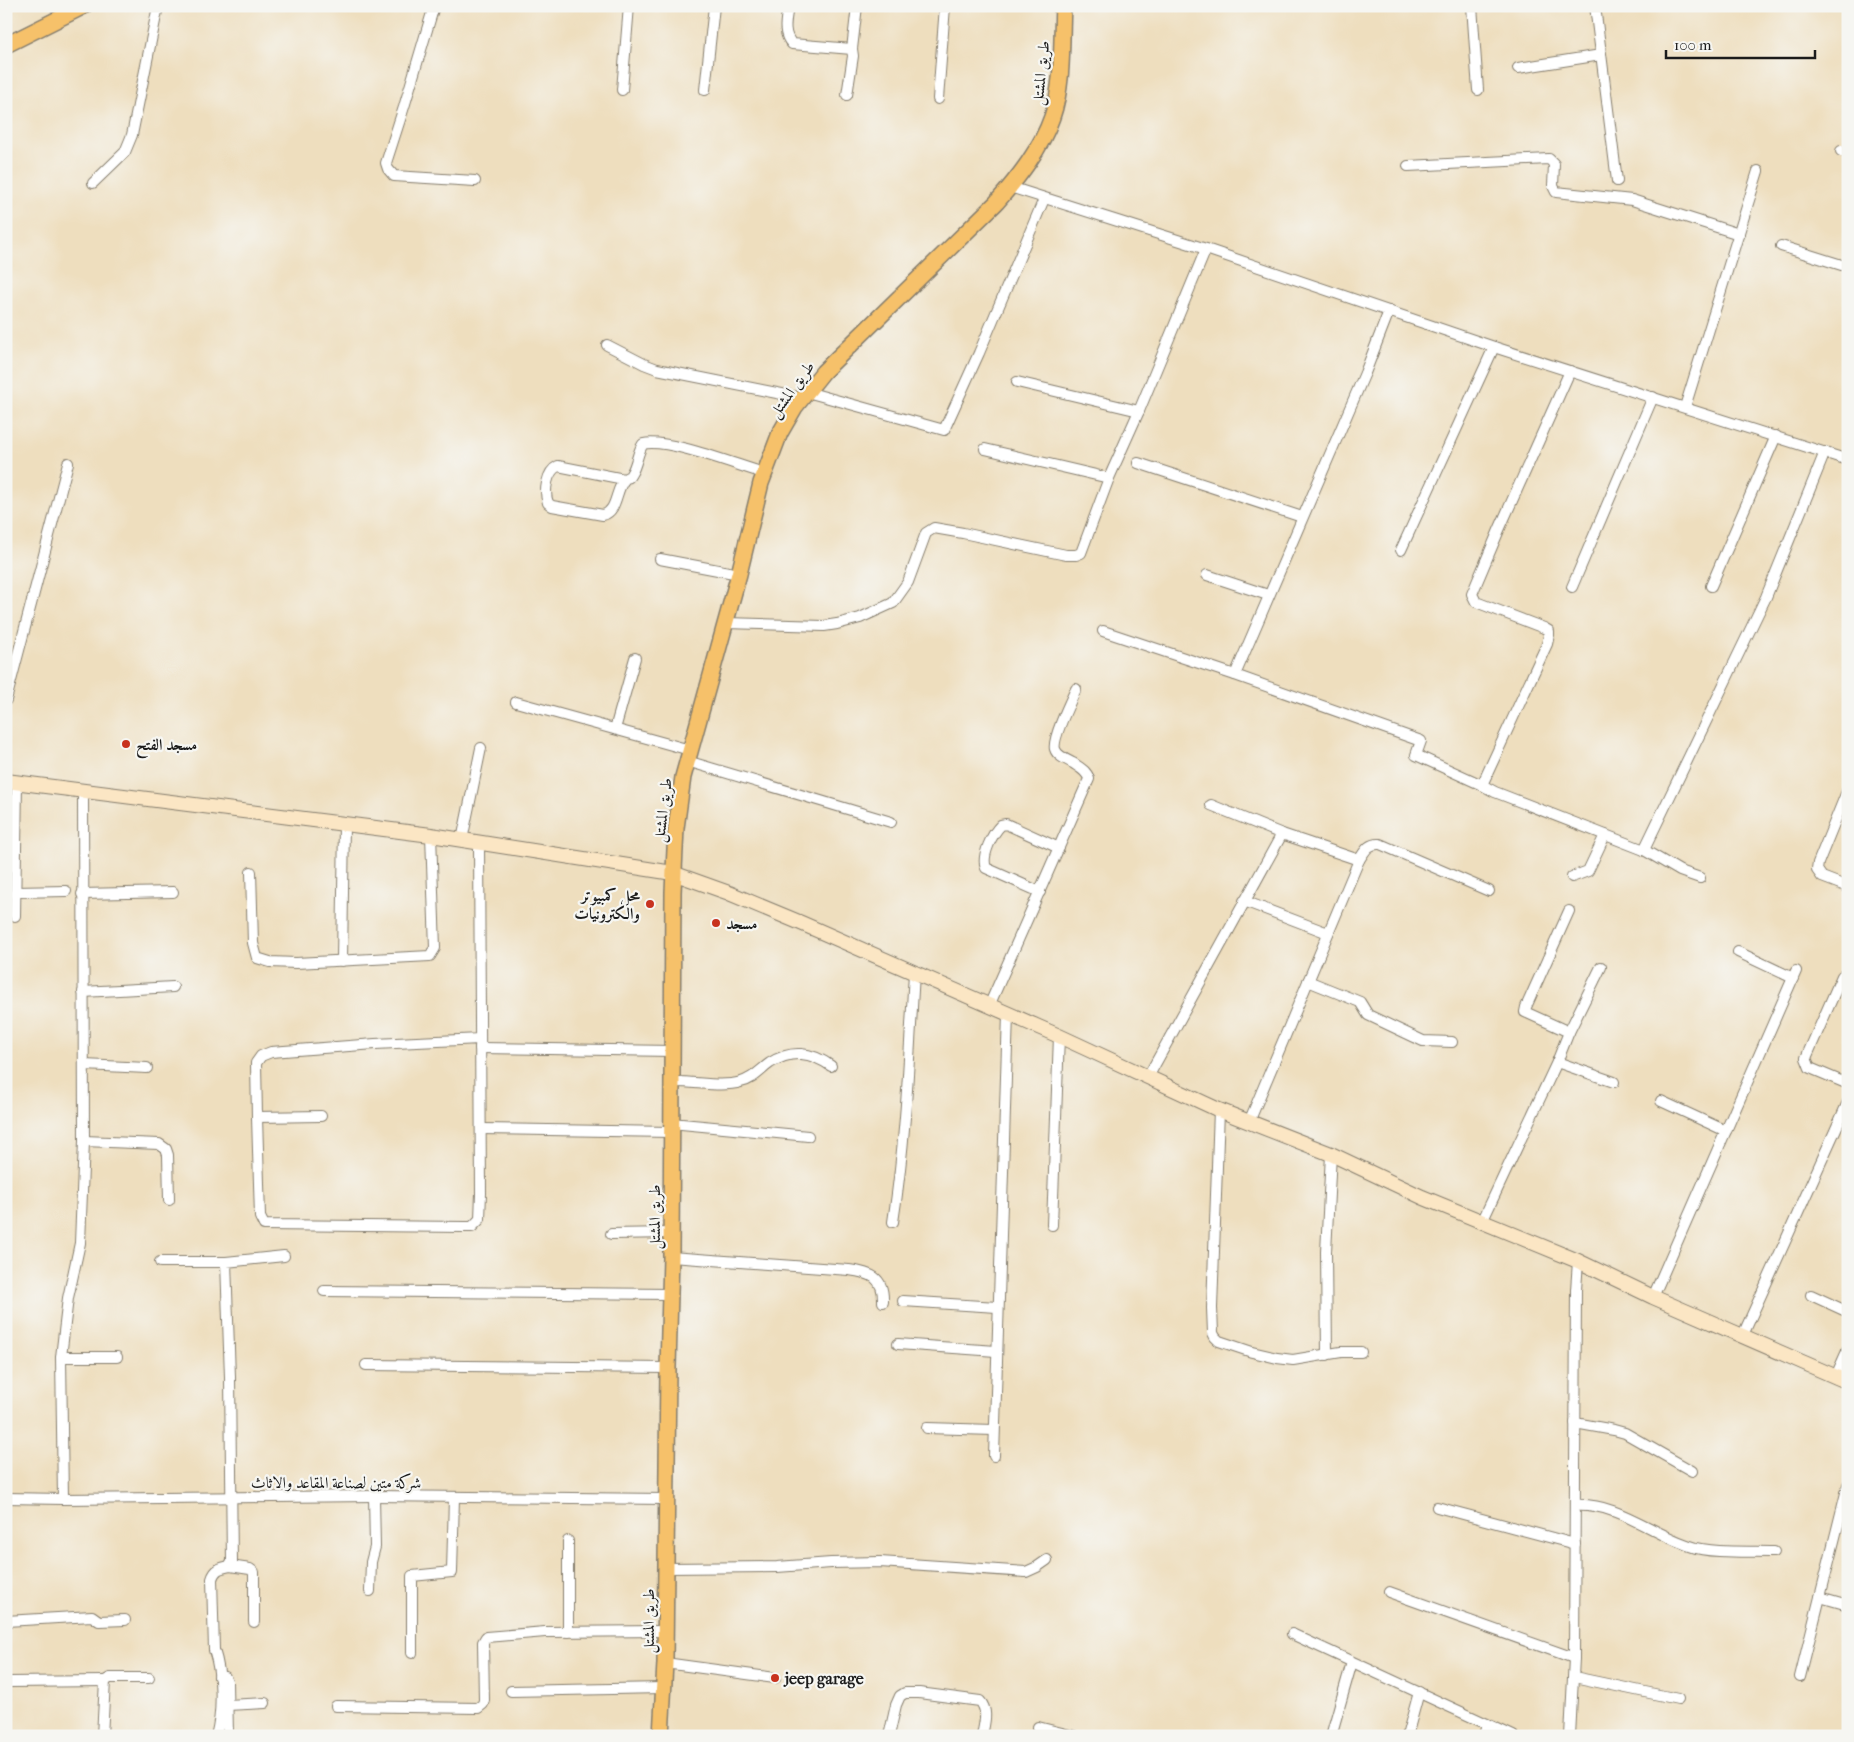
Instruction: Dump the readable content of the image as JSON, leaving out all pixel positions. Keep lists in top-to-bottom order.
{
  "streets": {
    "main road": ["طريق المشتل"],
    "street": ["شركة متين لصناعة المقاعد والاثاث"]
  },
  "crossings": [
    ["طريق المشتل", "شركة متين لصناعة المقاعد والاثاث"]
  ],
  "places": [
    "مسجد الفتح",
    "محل كمبيوتر والكترونيات",
    "مسجد",
    "jeep garage"
  ],
  "scale_bar": "100 m"
}
